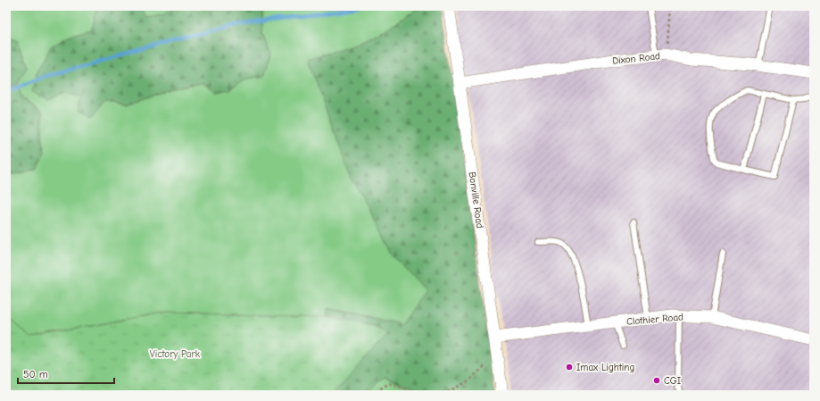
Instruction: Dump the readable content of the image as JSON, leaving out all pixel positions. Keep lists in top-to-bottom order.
{
  "streets": {
    "street": ["Dixon Road", "Bonville Road", "Clothier Road"]
  },
  "crossings": [
    ["Dixon Road", "Bonville Road"],
    ["Bonville Road", "Clothier Road"]
  ],
  "parks": ["Victory Park"],
  "places": ["Imax Lighting", "CGI"],
  "scale_bar": "50 m"
}
